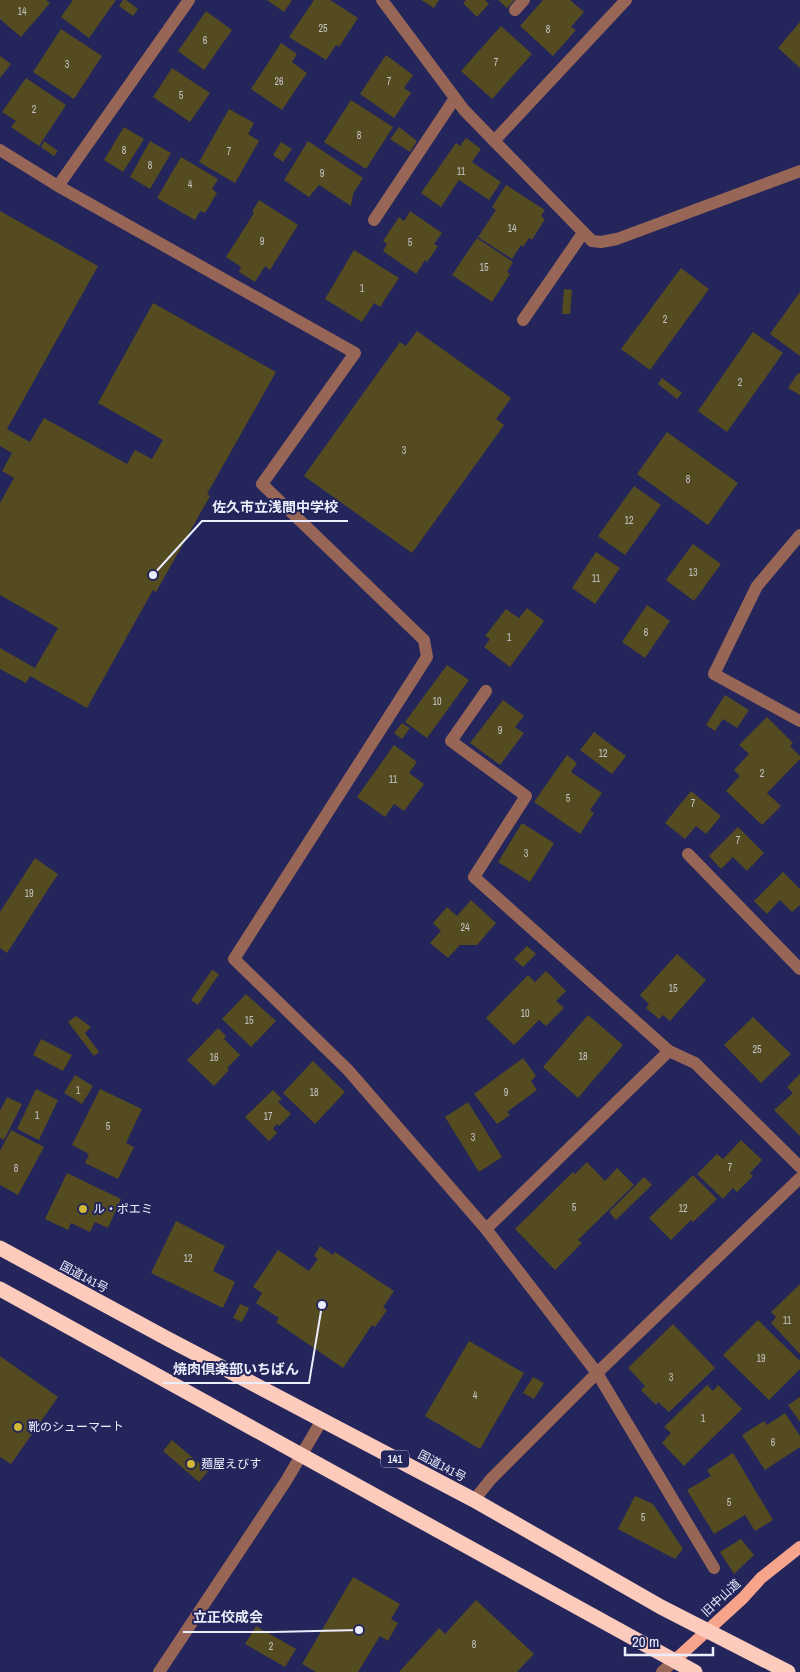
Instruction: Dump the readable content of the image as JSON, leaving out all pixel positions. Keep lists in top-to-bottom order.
{
  "streets": {
    "highway": ["国道141号", "141"],
    "main road": ["旧中山道"]
  },
  "crossings": [
    ["国道141号", "旧中山道"]
  ],
  "places": [
    "佐久市立浅間中学校",
    "ル・ポエミ",
    "焼肉倶楽部いちばん",
    "靴のシューマート",
    "麺屋えびす",
    "立正佼成会"
  ],
  "house_numbers": [
    "14",
    "25",
    "8",
    "6",
    "7",
    "3",
    "26",
    "7",
    "5",
    "2",
    "8",
    "8",
    "7",
    "8",
    "11",
    "9",
    "4",
    "14",
    "9",
    "5",
    "15",
    "1",
    "2",
    "2",
    "3",
    "8",
    "12",
    "13",
    "11",
    "6",
    "1",
    "10",
    "9",
    "12",
    "2",
    "11",
    "5",
    "7",
    "7",
    "3",
    "19",
    "24",
    "15",
    "10",
    "15",
    "25",
    "18",
    "16",
    "1",
    "18",
    "9",
    "1",
    "17",
    "5",
    "3",
    "7",
    "8",
    "5",
    "12",
    "12",
    "11",
    "19",
    "3",
    "4",
    "1",
    "6",
    "5",
    "5",
    "8",
    "2"
  ],
  "scale_bar": "20 m"
}
